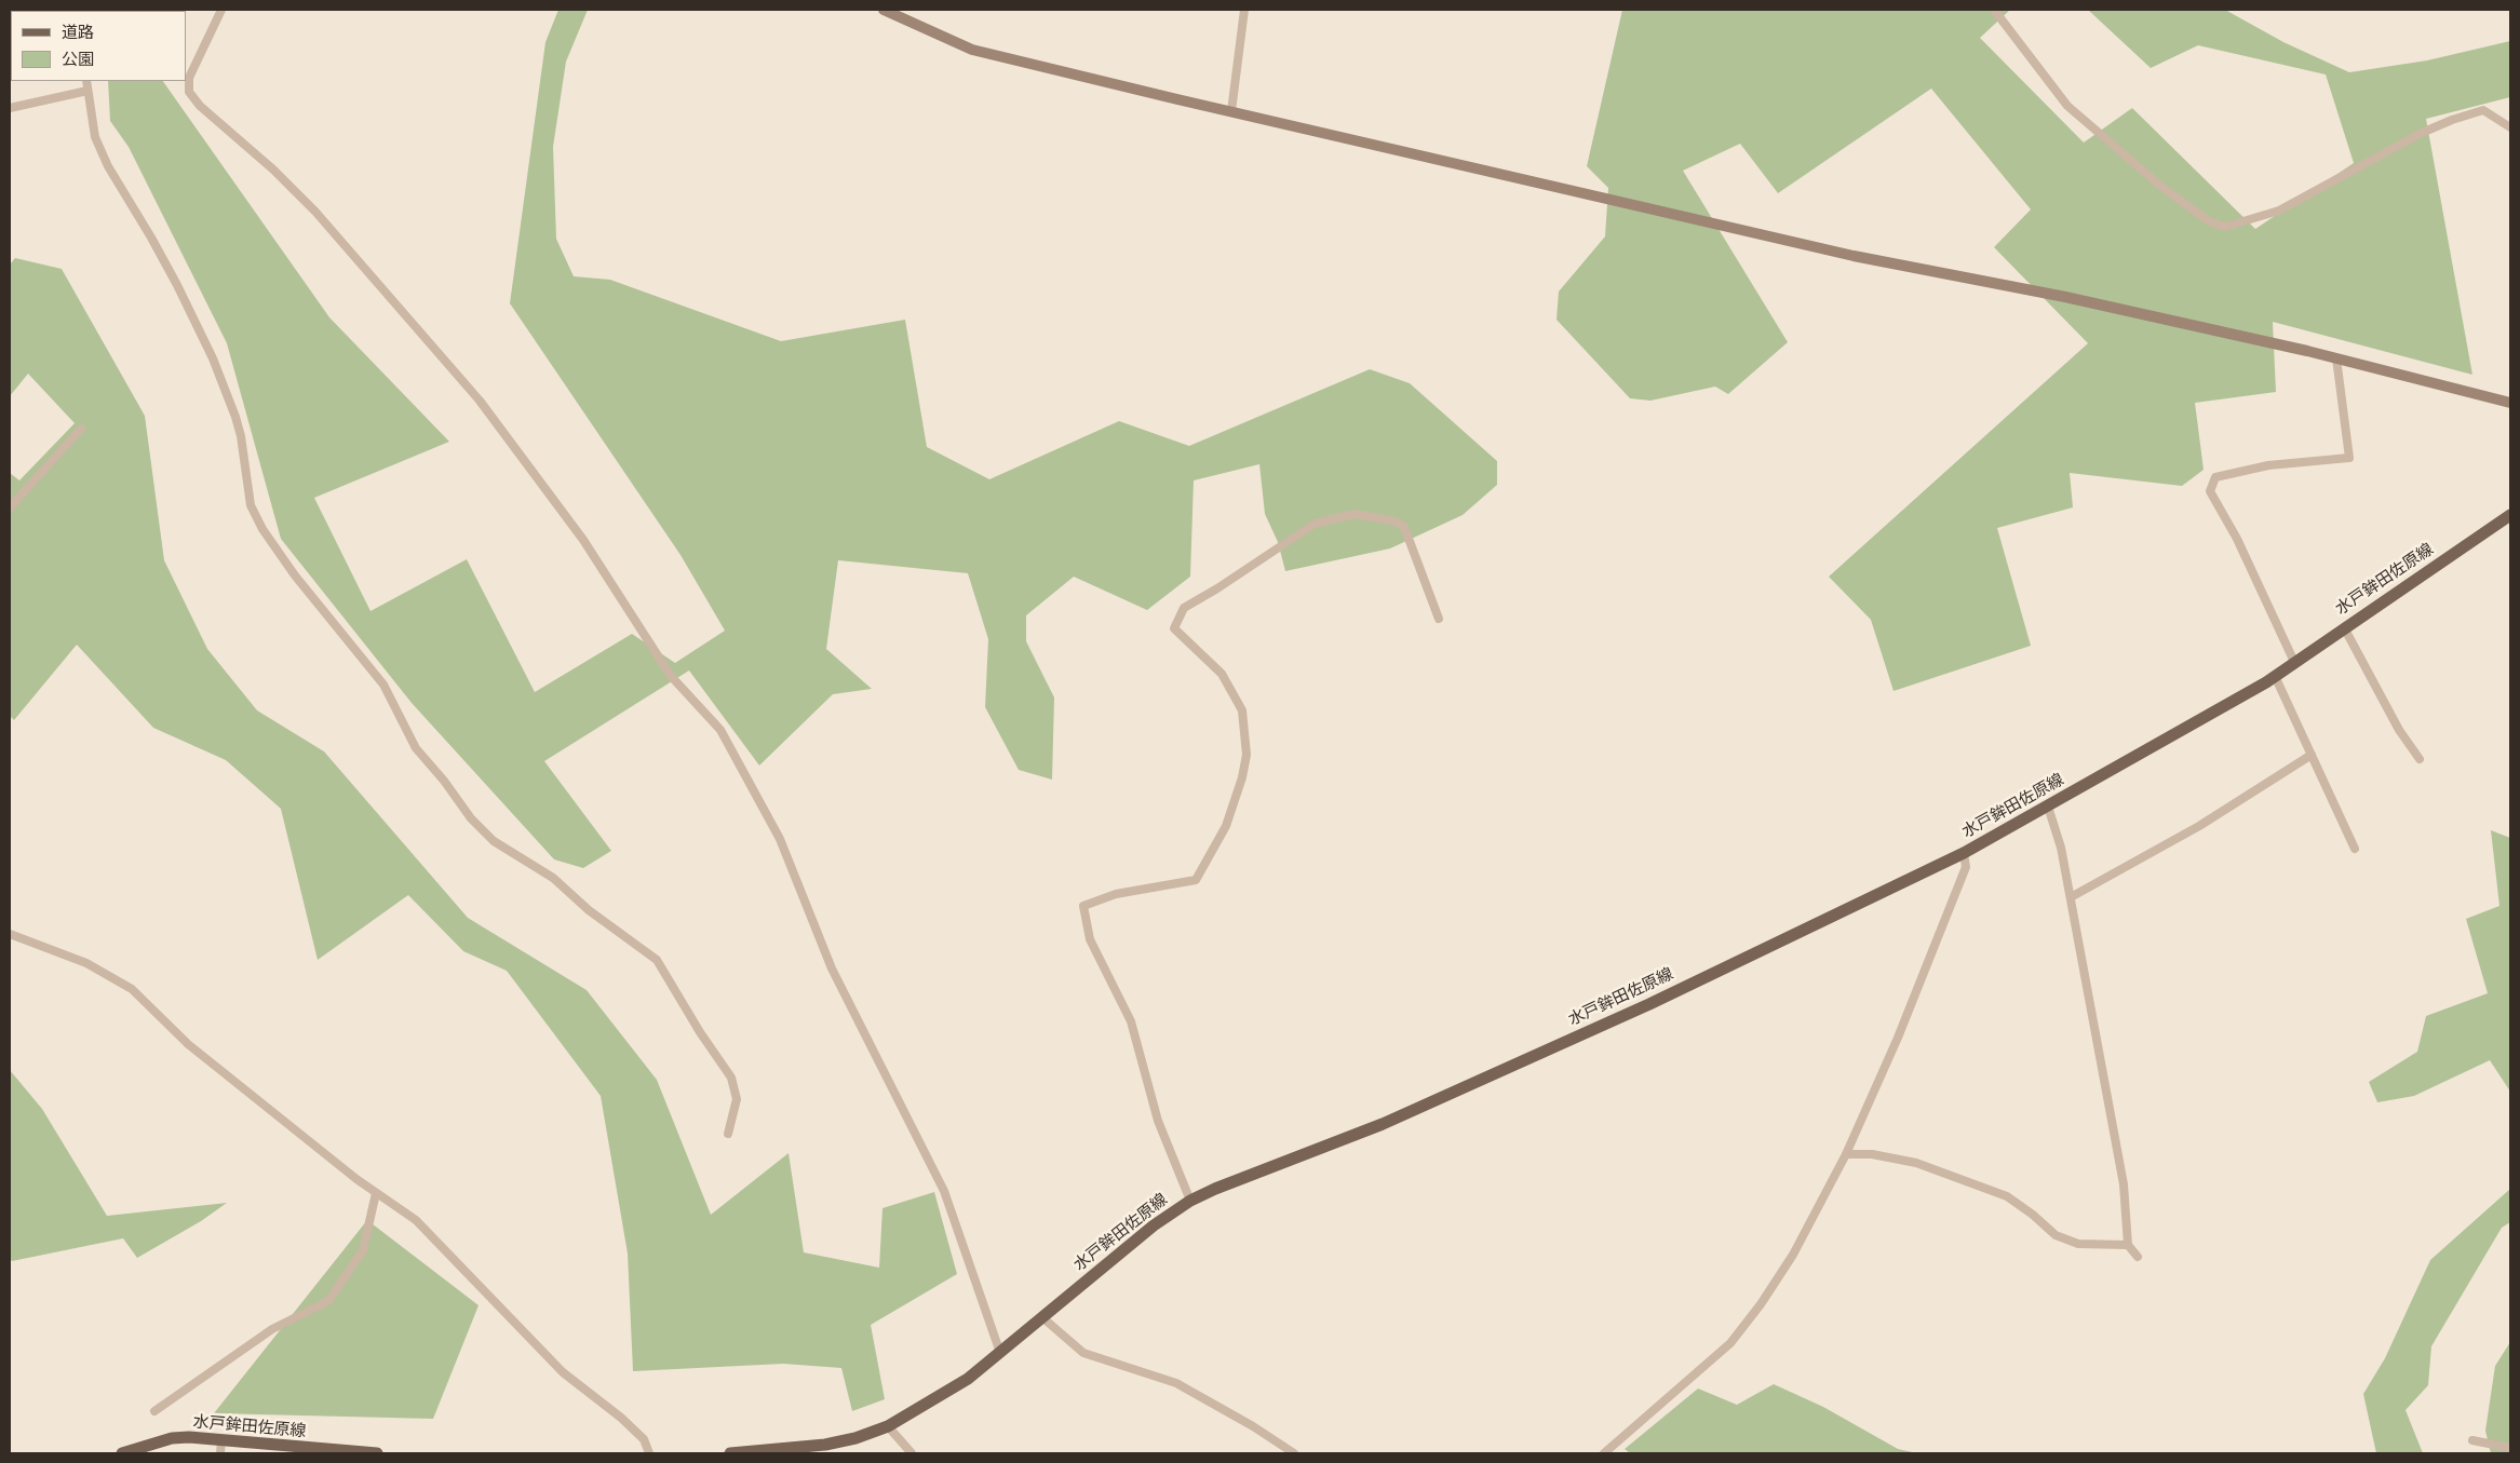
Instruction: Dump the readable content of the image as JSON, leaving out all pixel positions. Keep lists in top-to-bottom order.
{
  "streets": {
    "main road": ["水戸鉾田佐原線"]
  },
  "legend": ["道路", "公園"]
}
